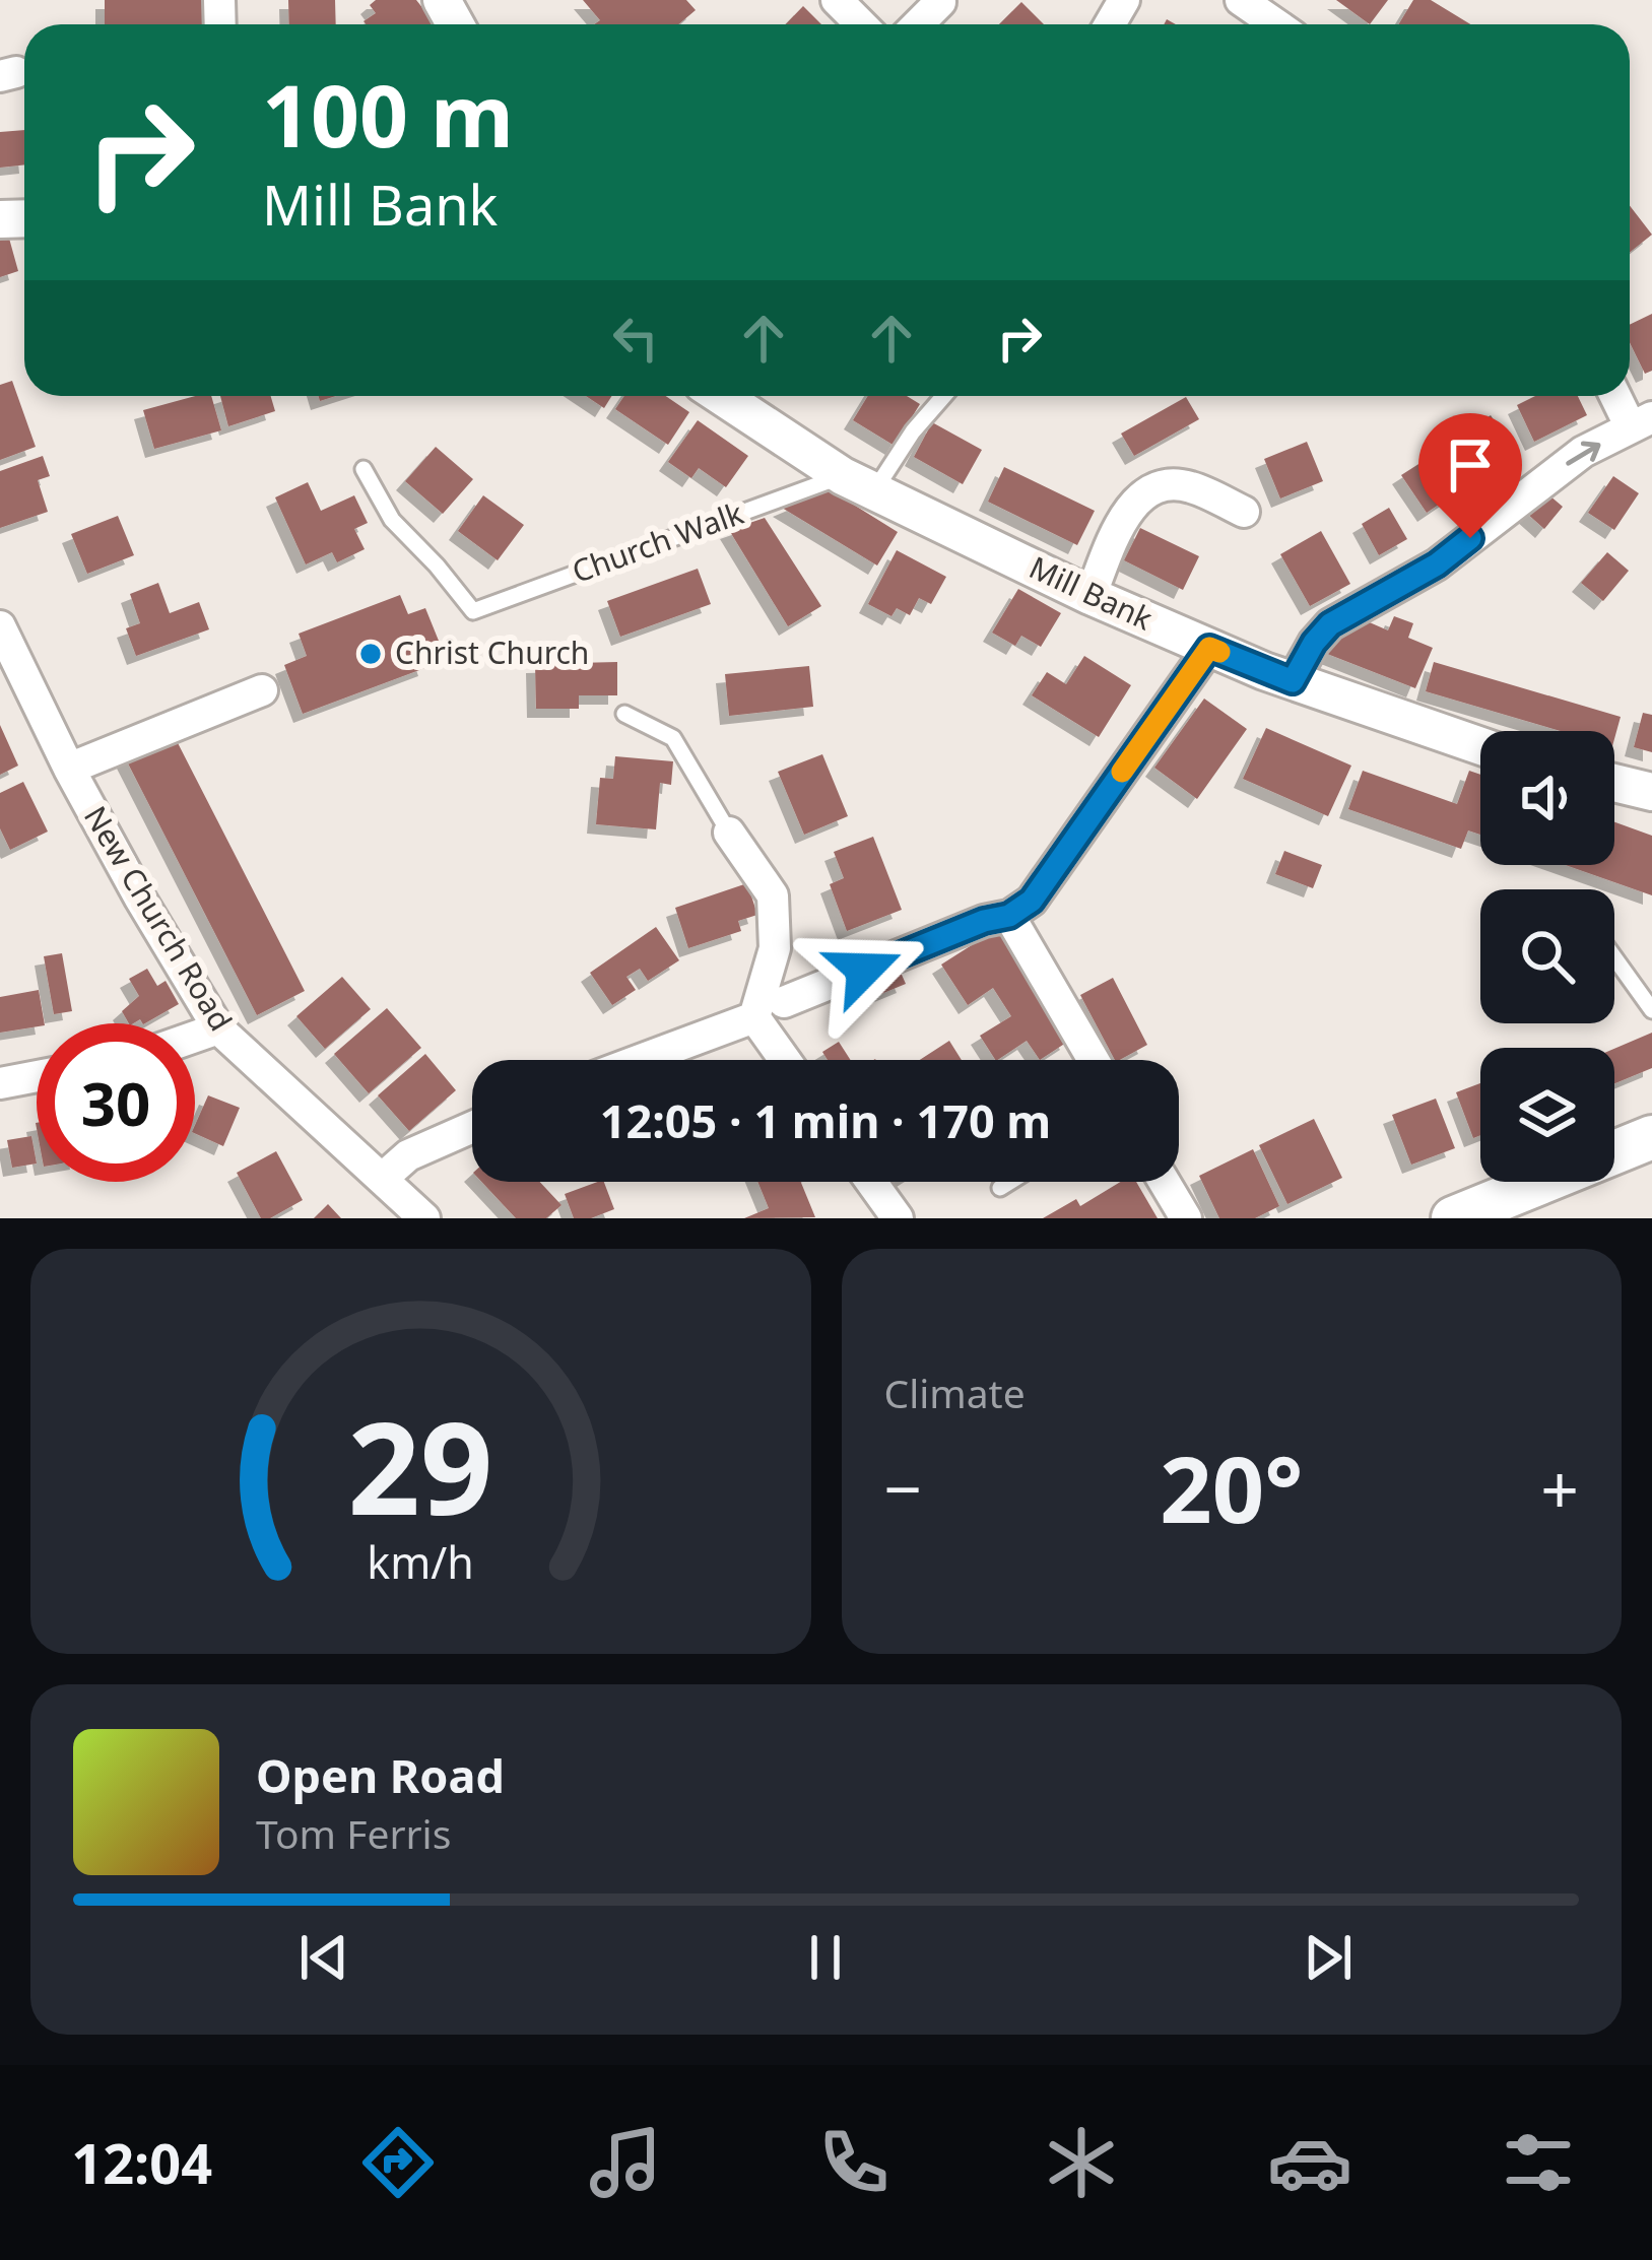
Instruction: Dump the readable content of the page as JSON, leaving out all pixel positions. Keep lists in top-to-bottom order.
{
  "streets": {
    "street": ["Mill Bank", "New Church Road"],
    "lane": ["Church Walk"]
  },
  "crossings": [
    ["Church Walk", "Mill Bank"]
  ],
  "places": ["Christ Church"],
  "page": {
    "turn": ["100 m", "Mill Bank"],
    "limit": "30",
    "trip": "12:05 · 1 min · 170 m",
    "tile": "Climate",
    "heat": ["−", "20°", "+"],
    "song": ["Open Road", "Tom Ferris"],
    "tabs": "12:04",
    "gauge": ["29", "km/h"]
  }
}
